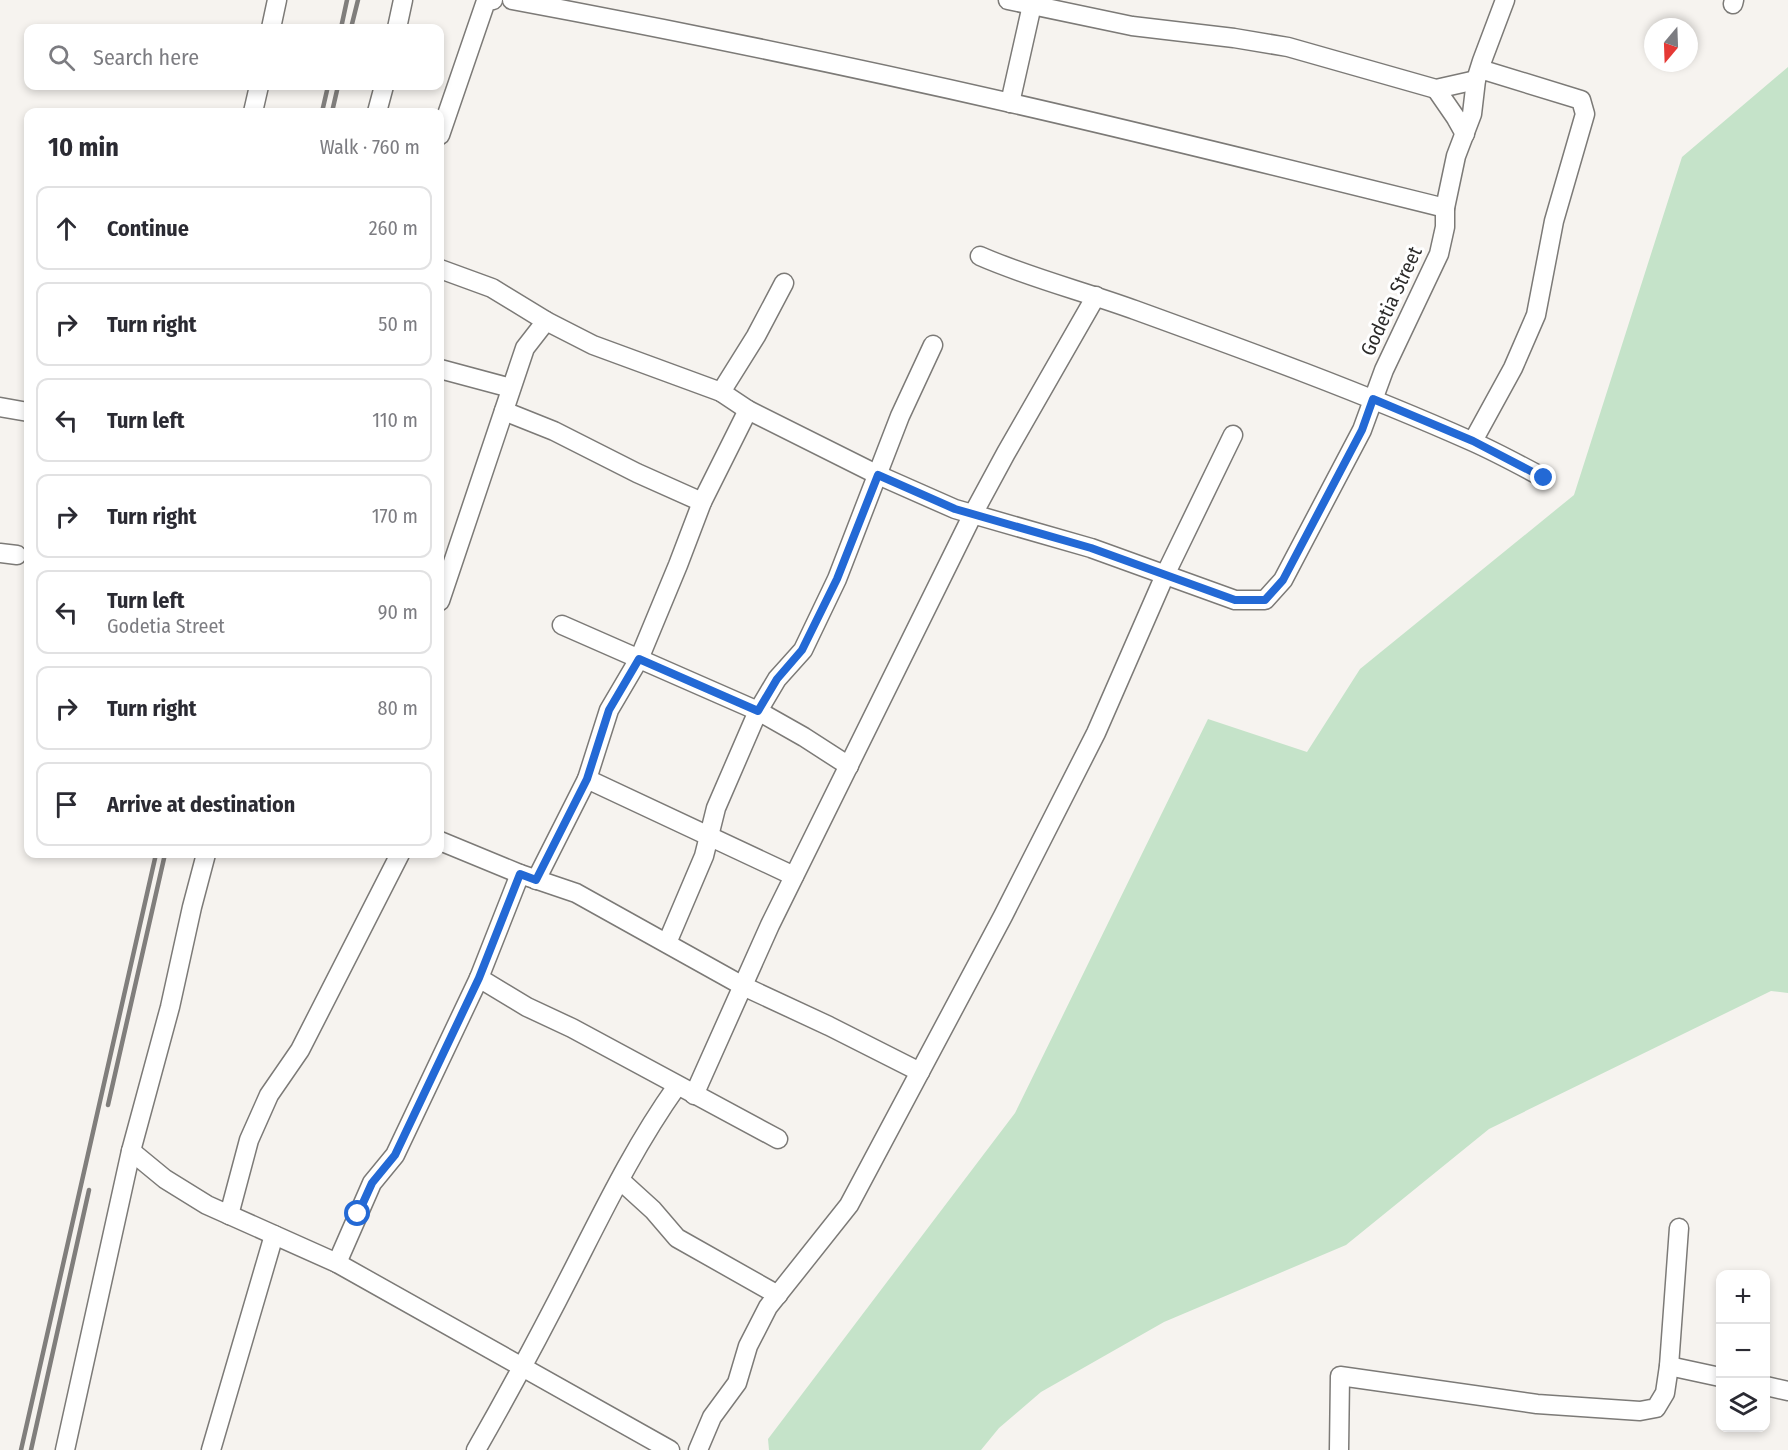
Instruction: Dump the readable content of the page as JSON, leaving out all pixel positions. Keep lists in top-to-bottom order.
{
  "streets": {
    "street": ["Godetia Street"]
  },
  "north": "bottom",
  "page": {
    "search": "Search here",
    "heading": ["10 min", "Walk · 760 m"],
    "list": [
      ["Continue", "260 m"],
      ["Turn right", "50 m"],
      ["Turn left", "110 m"],
      ["Turn right", "170 m"],
      ["Turn left", "Godetia Street", "90 m"],
      ["Turn right", "80 m"],
      "Arrive at destination"
    ],
    "map_buttons": ["+", "−"]
  }
}
